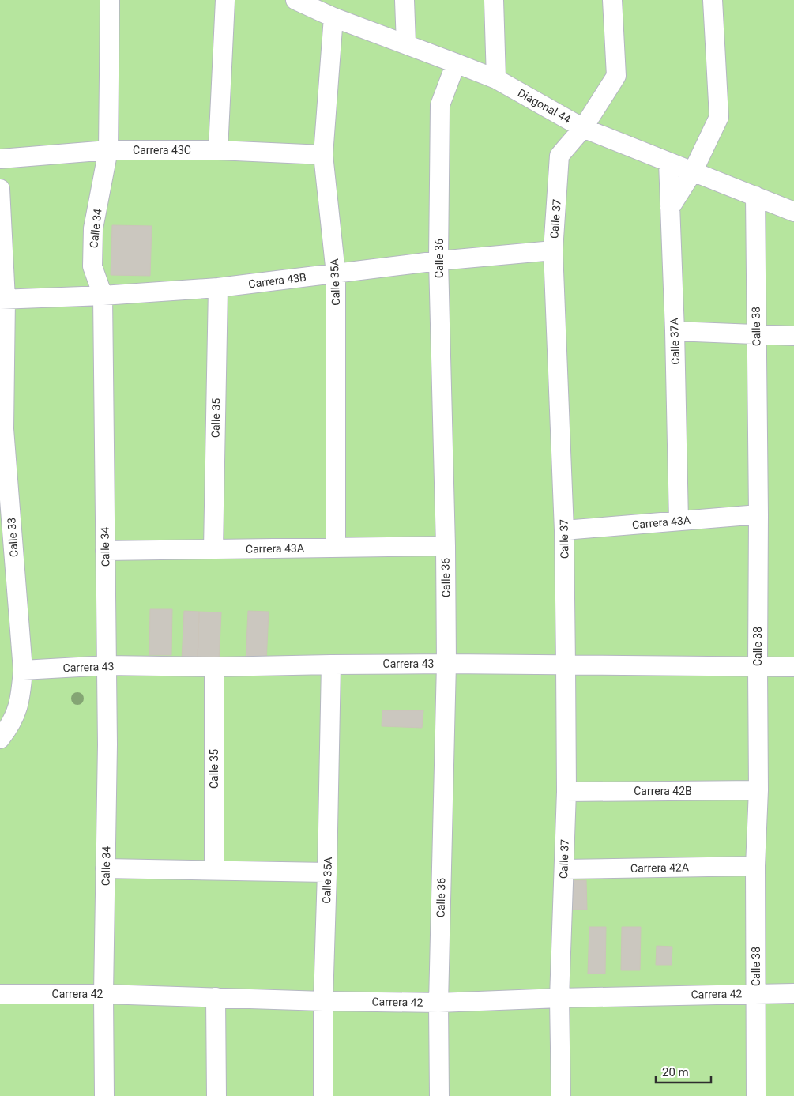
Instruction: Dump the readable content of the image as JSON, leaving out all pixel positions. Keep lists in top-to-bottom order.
{
  "streets": {
    "street": [
      "Diagonal 44",
      "Carrera 43C",
      "Calle 37",
      "Calle 34",
      "Calle 36",
      "Carrera 43B",
      "Calle 35A",
      "Calle 38",
      "Calle 37A",
      "Calle 35",
      "Carrera 43A",
      "Calle 33",
      "Carrera 43",
      "Carrera 42B",
      "Carrera 42A",
      "Carrera 42"
    ]
  },
  "crossings": [
    ["Diagonal 44", "Calle 37"],
    ["Diagonal 44", "Calle 36"],
    ["Diagonal 44", "Calle 35A"],
    ["Diagonal 44", "Calle 38"],
    ["Diagonal 44", "Calle 37A"],
    ["Carrera 43C", "Calle 34"],
    ["Carrera 43C", "Calle 35A"],
    ["Calle 37", "Carrera 43B"],
    ["Calle 37", "Carrera 43A"],
    ["Calle 37", "Carrera 43"],
    ["Calle 37", "Carrera 42B"],
    ["Calle 37", "Carrera 42A"],
    ["Calle 37", "Carrera 42"],
    ["Calle 34", "Carrera 43B"],
    ["Calle 34", "Carrera 43A"],
    ["Calle 34", "Carrera 43"],
    ["Calle 34", "Carrera 42"],
    ["Calle 36", "Carrera 43B"],
    ["Calle 36", "Carrera 43A"],
    ["Calle 36", "Carrera 43"],
    ["Calle 36", "Carrera 42"],
    ["Carrera 43B", "Calle 35A"],
    ["Carrera 43B", "Calle 35"],
    ["Carrera 43B", "Calle 33"],
    ["Calle 35A", "Carrera 43A"],
    ["Calle 35A", "Carrera 43"],
    ["Calle 35A", "Carrera 42"],
    ["Calle 38", "Carrera 43A"],
    ["Calle 38", "Carrera 43"],
    ["Calle 38", "Carrera 42B"],
    ["Calle 38", "Carrera 42A"],
    ["Calle 38", "Carrera 42"],
    ["Calle 37A", "Carrera 43A"],
    ["Calle 35", "Carrera 43A"],
    ["Calle 35", "Carrera 43"],
    ["Calle 33", "Carrera 43"]
  ],
  "scale_bar": "20 m"
}
